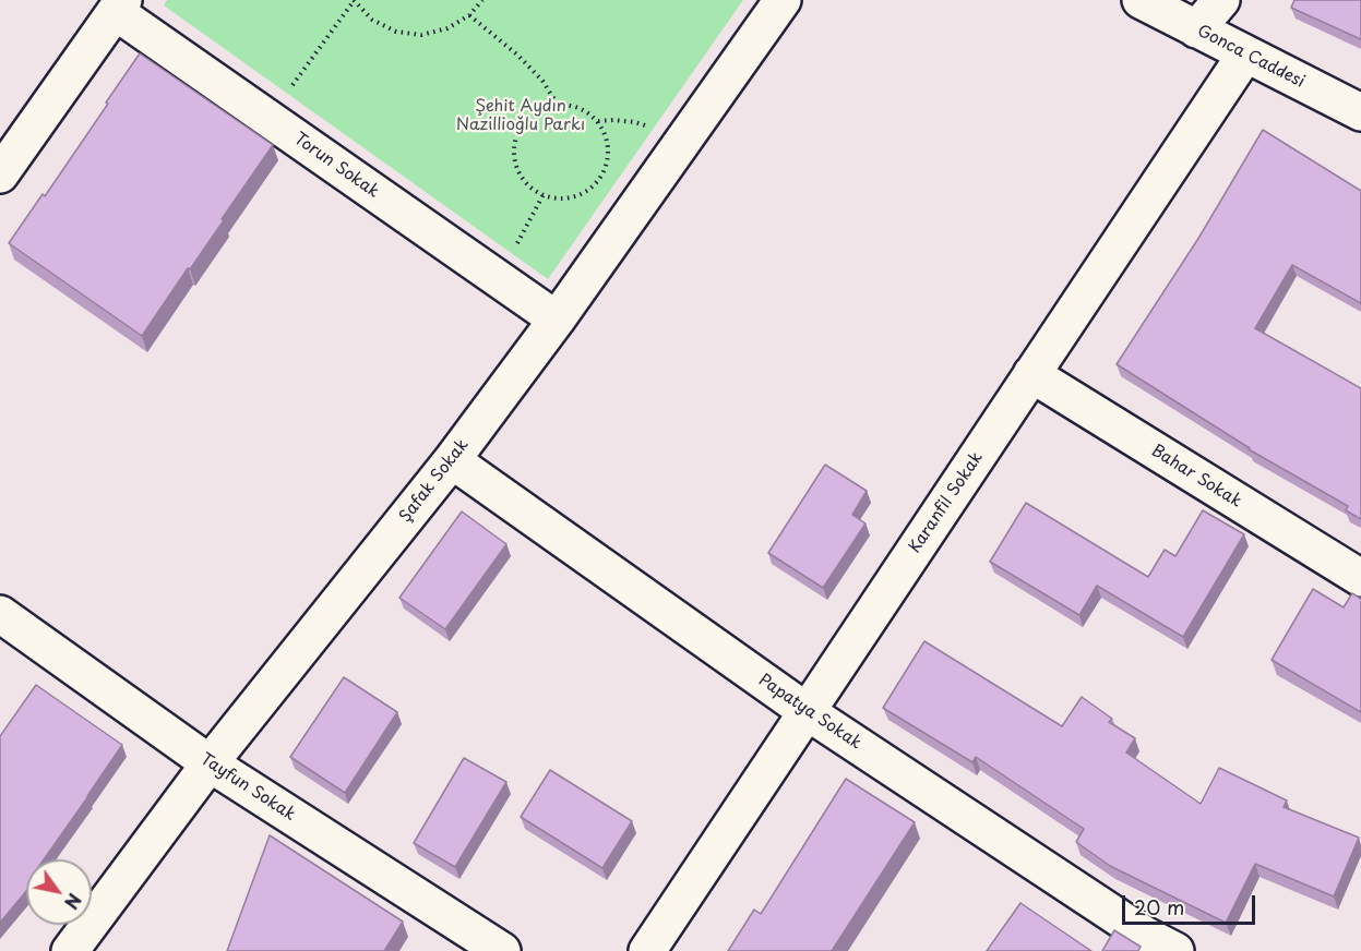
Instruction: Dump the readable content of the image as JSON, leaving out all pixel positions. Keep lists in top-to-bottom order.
{
  "streets": {
    "street": [
      "Gonca Caddesi",
      "Torun Sokak",
      "Bahar Sokak",
      "Şafak Sokak",
      "Karanfil Sokak",
      "Papatya Sokak",
      "Tayfun Sokak"
    ]
  },
  "crossings": [
    ["Gonca Caddesi", "Karanfil Sokak"],
    ["Torun Sokak", "Şafak Sokak"],
    ["Bahar Sokak", "Karanfil Sokak"],
    ["Şafak Sokak", "Papatya Sokak"],
    ["Şafak Sokak", "Tayfun Sokak"],
    ["Karanfil Sokak", "Papatya Sokak"]
  ],
  "parks": ["Şehit Aydın Nazillioğlu Parkı"],
  "scale_bar": "20 m",
  "north": "bottom right"
}
